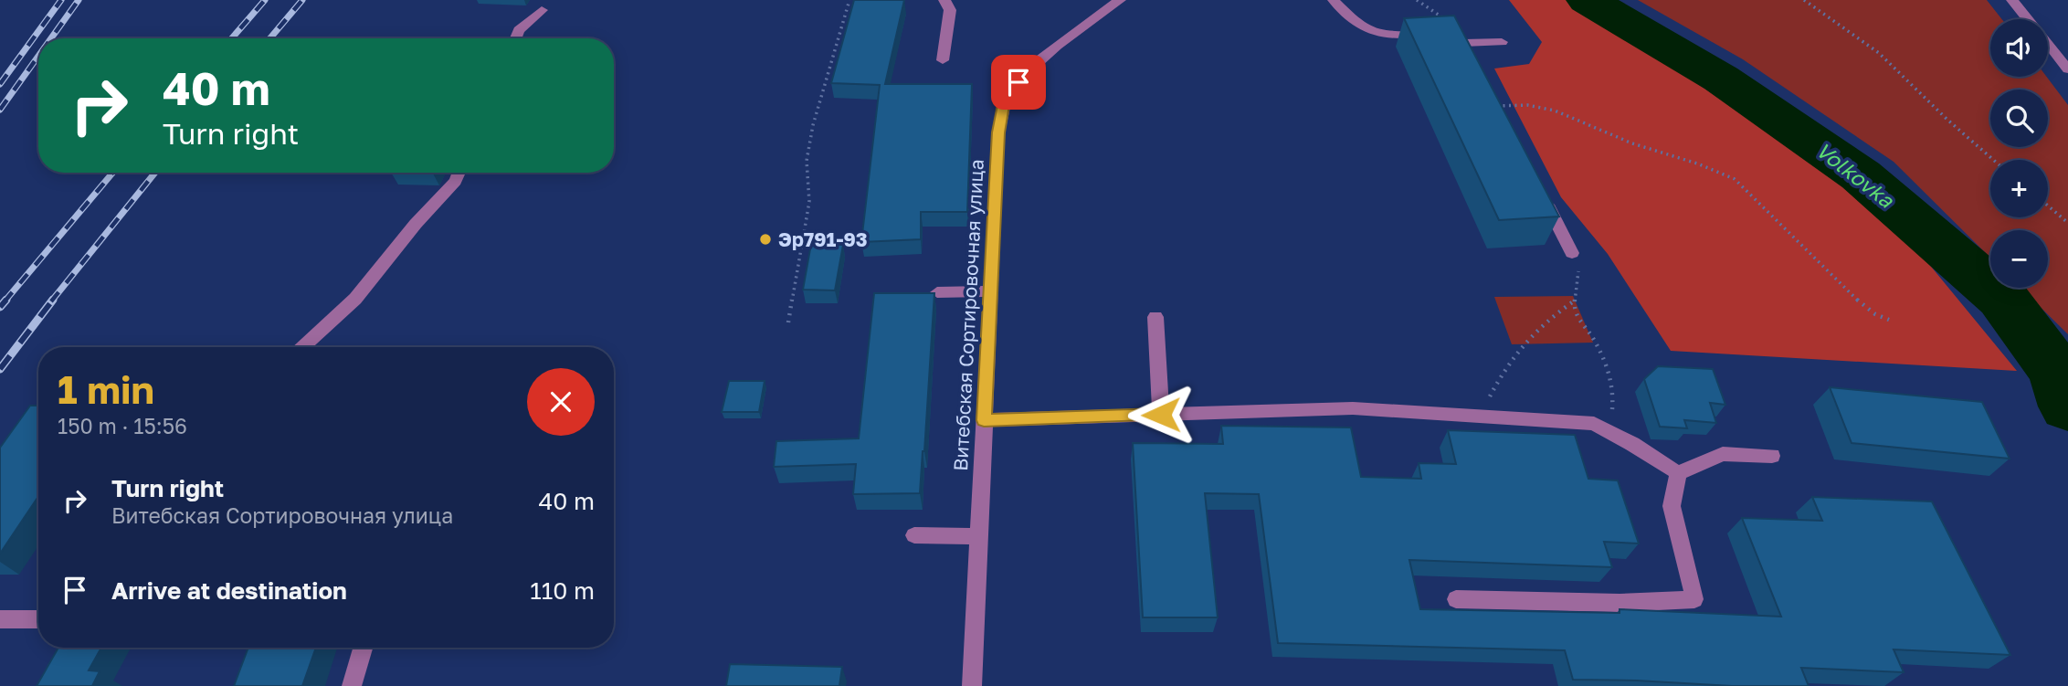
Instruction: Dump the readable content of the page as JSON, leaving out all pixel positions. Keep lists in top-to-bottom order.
{
  "streets": {
    "street": ["Витебская Сортировочная улица"]
  },
  "water": ["Volkovka"],
  "places": ["Эр791-93"],
  "page": {
    "map_buttons": ["+", "−"],
    "turn": ["40 m", "Turn right"],
    "heading": ["1 min", "150 m · 15:56"],
    "list": [
      {
        "name": "Turn right",
        "note": "Витебская Сортировочная улица",
        "value": "40 m"
      },
      {
        "name": "Arrive at destination",
        "value": "110 m"
      }
    ]
  }
}
